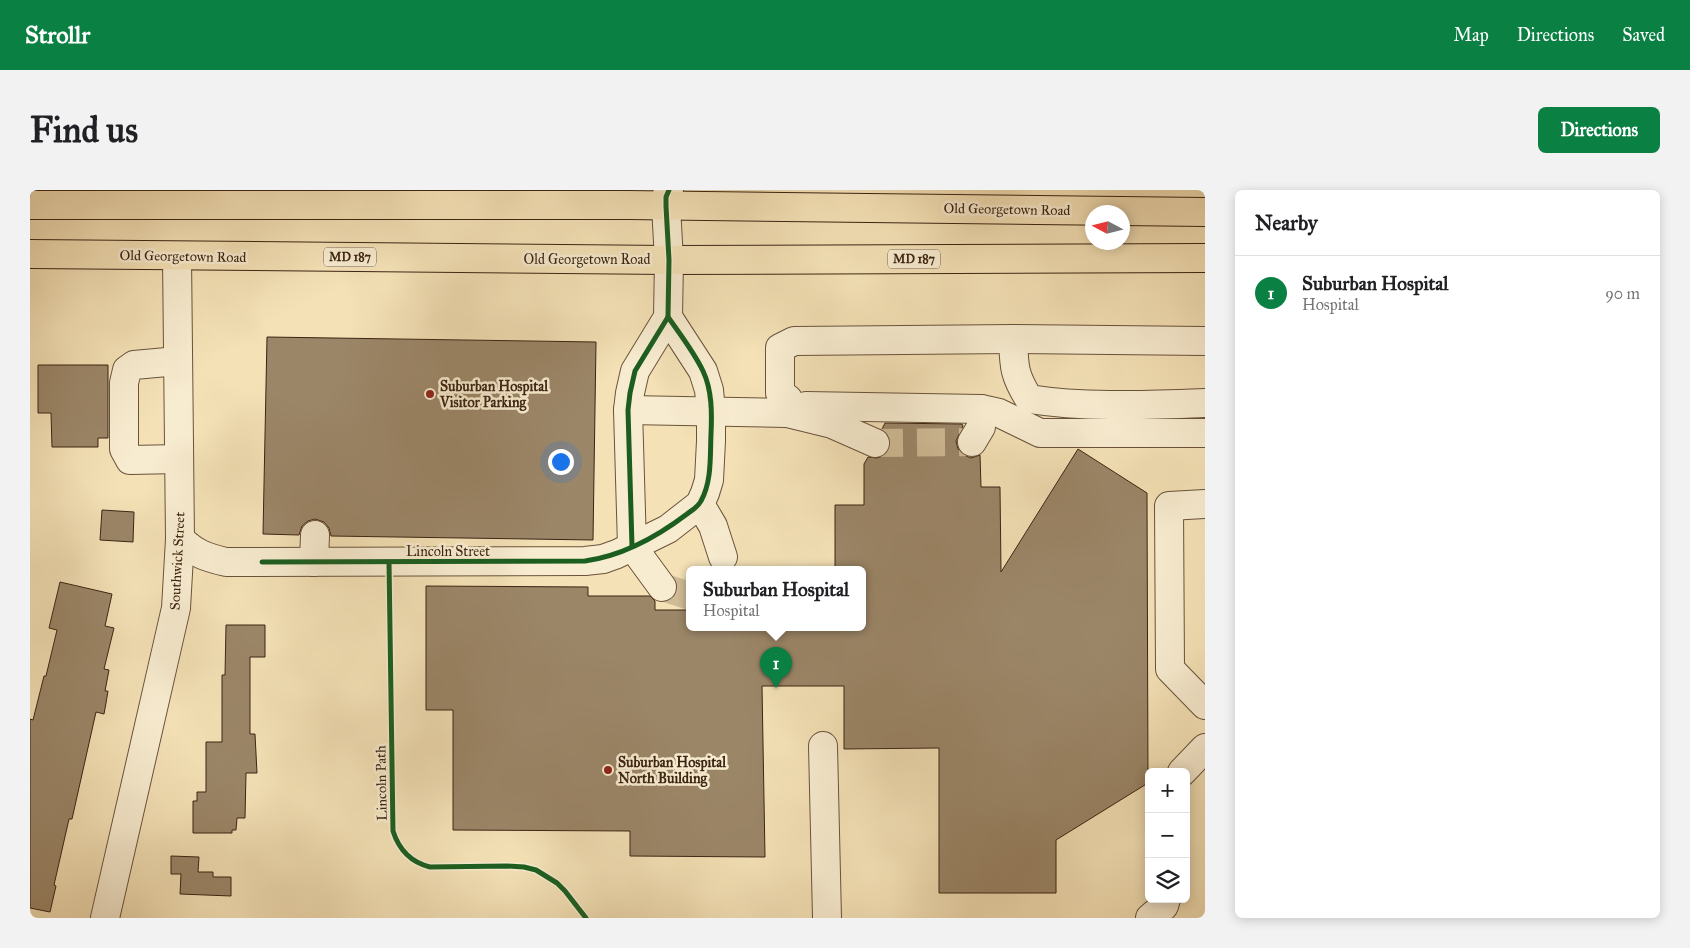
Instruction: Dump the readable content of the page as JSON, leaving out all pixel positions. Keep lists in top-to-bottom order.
{
  "streets": {
    "main road": ["Old Georgetown Road", "MD 187"],
    "street": ["Lincoln Street", "Southwick Street"],
    "cycle path": ["Lincoln Path"]
  },
  "crossings": [
    ["Old Georgetown Road", "Southwick Street"],
    ["Lincoln Street", "Southwick Street"]
  ],
  "places": ["Suburban Hospital Visitor Parking", "Suburban Hospital North Building"],
  "north": "left",
  "page": {
    "header": "Strollr",
    "nav": ["Map", "Directions", "Saved"],
    "buttons": "Directions",
    "title": "Find us",
    "heading": "Nearby",
    "list": [
      {
        "mark": "1",
        "name": "Suburban Hospital",
        "note": "Hospital",
        "value": "90 m"
      }
    ],
    "popup": ["Suburban Hospital", "Hospital"],
    "pins": "1",
    "map_buttons": ["+", "−"]
  }
}
